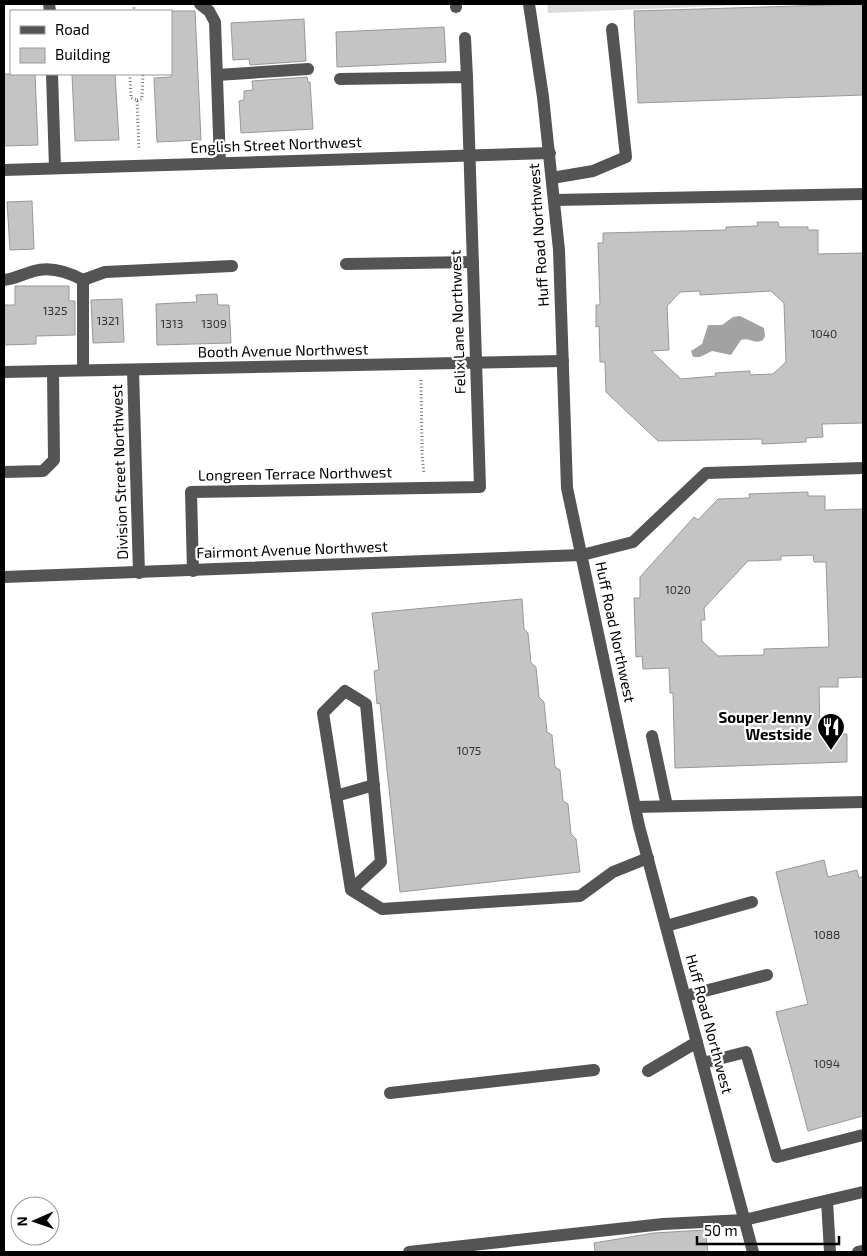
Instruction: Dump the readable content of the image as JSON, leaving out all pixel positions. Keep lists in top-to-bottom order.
{
  "streets": {
    "street": [
      "English Street Northwest",
      "Huff Road Northwest",
      "Felix Lane Northwest",
      "Booth Avenue Northwest",
      "Division Street Northwest",
      "Longreen Terrace Northwest",
      "Fairmont Avenue Northwest"
    ]
  },
  "crossings": [
    ["English Street Northwest", "Huff Road Northwest"],
    ["English Street Northwest", "Felix Lane Northwest"],
    ["Huff Road Northwest", "Booth Avenue Northwest"],
    ["Huff Road Northwest", "Fairmont Avenue Northwest"],
    ["Felix Lane Northwest", "Booth Avenue Northwest"],
    ["Felix Lane Northwest", "Longreen Terrace Northwest"],
    ["Booth Avenue Northwest", "Division Street Northwest"],
    ["Division Street Northwest", "Fairmont Avenue Northwest"],
    ["Longreen Terrace Northwest", "Fairmont Avenue Northwest"]
  ],
  "places": {
    "restaurant": ["Souper Jenny Westside"]
  },
  "house_numbers": [
    "1325",
    "1321",
    "1313",
    "1309",
    "1040",
    "1020",
    "1075",
    "1088",
    "1094"
  ],
  "legend": ["Road", "Building"],
  "scale_bar": "50 m",
  "north": "left"
}
